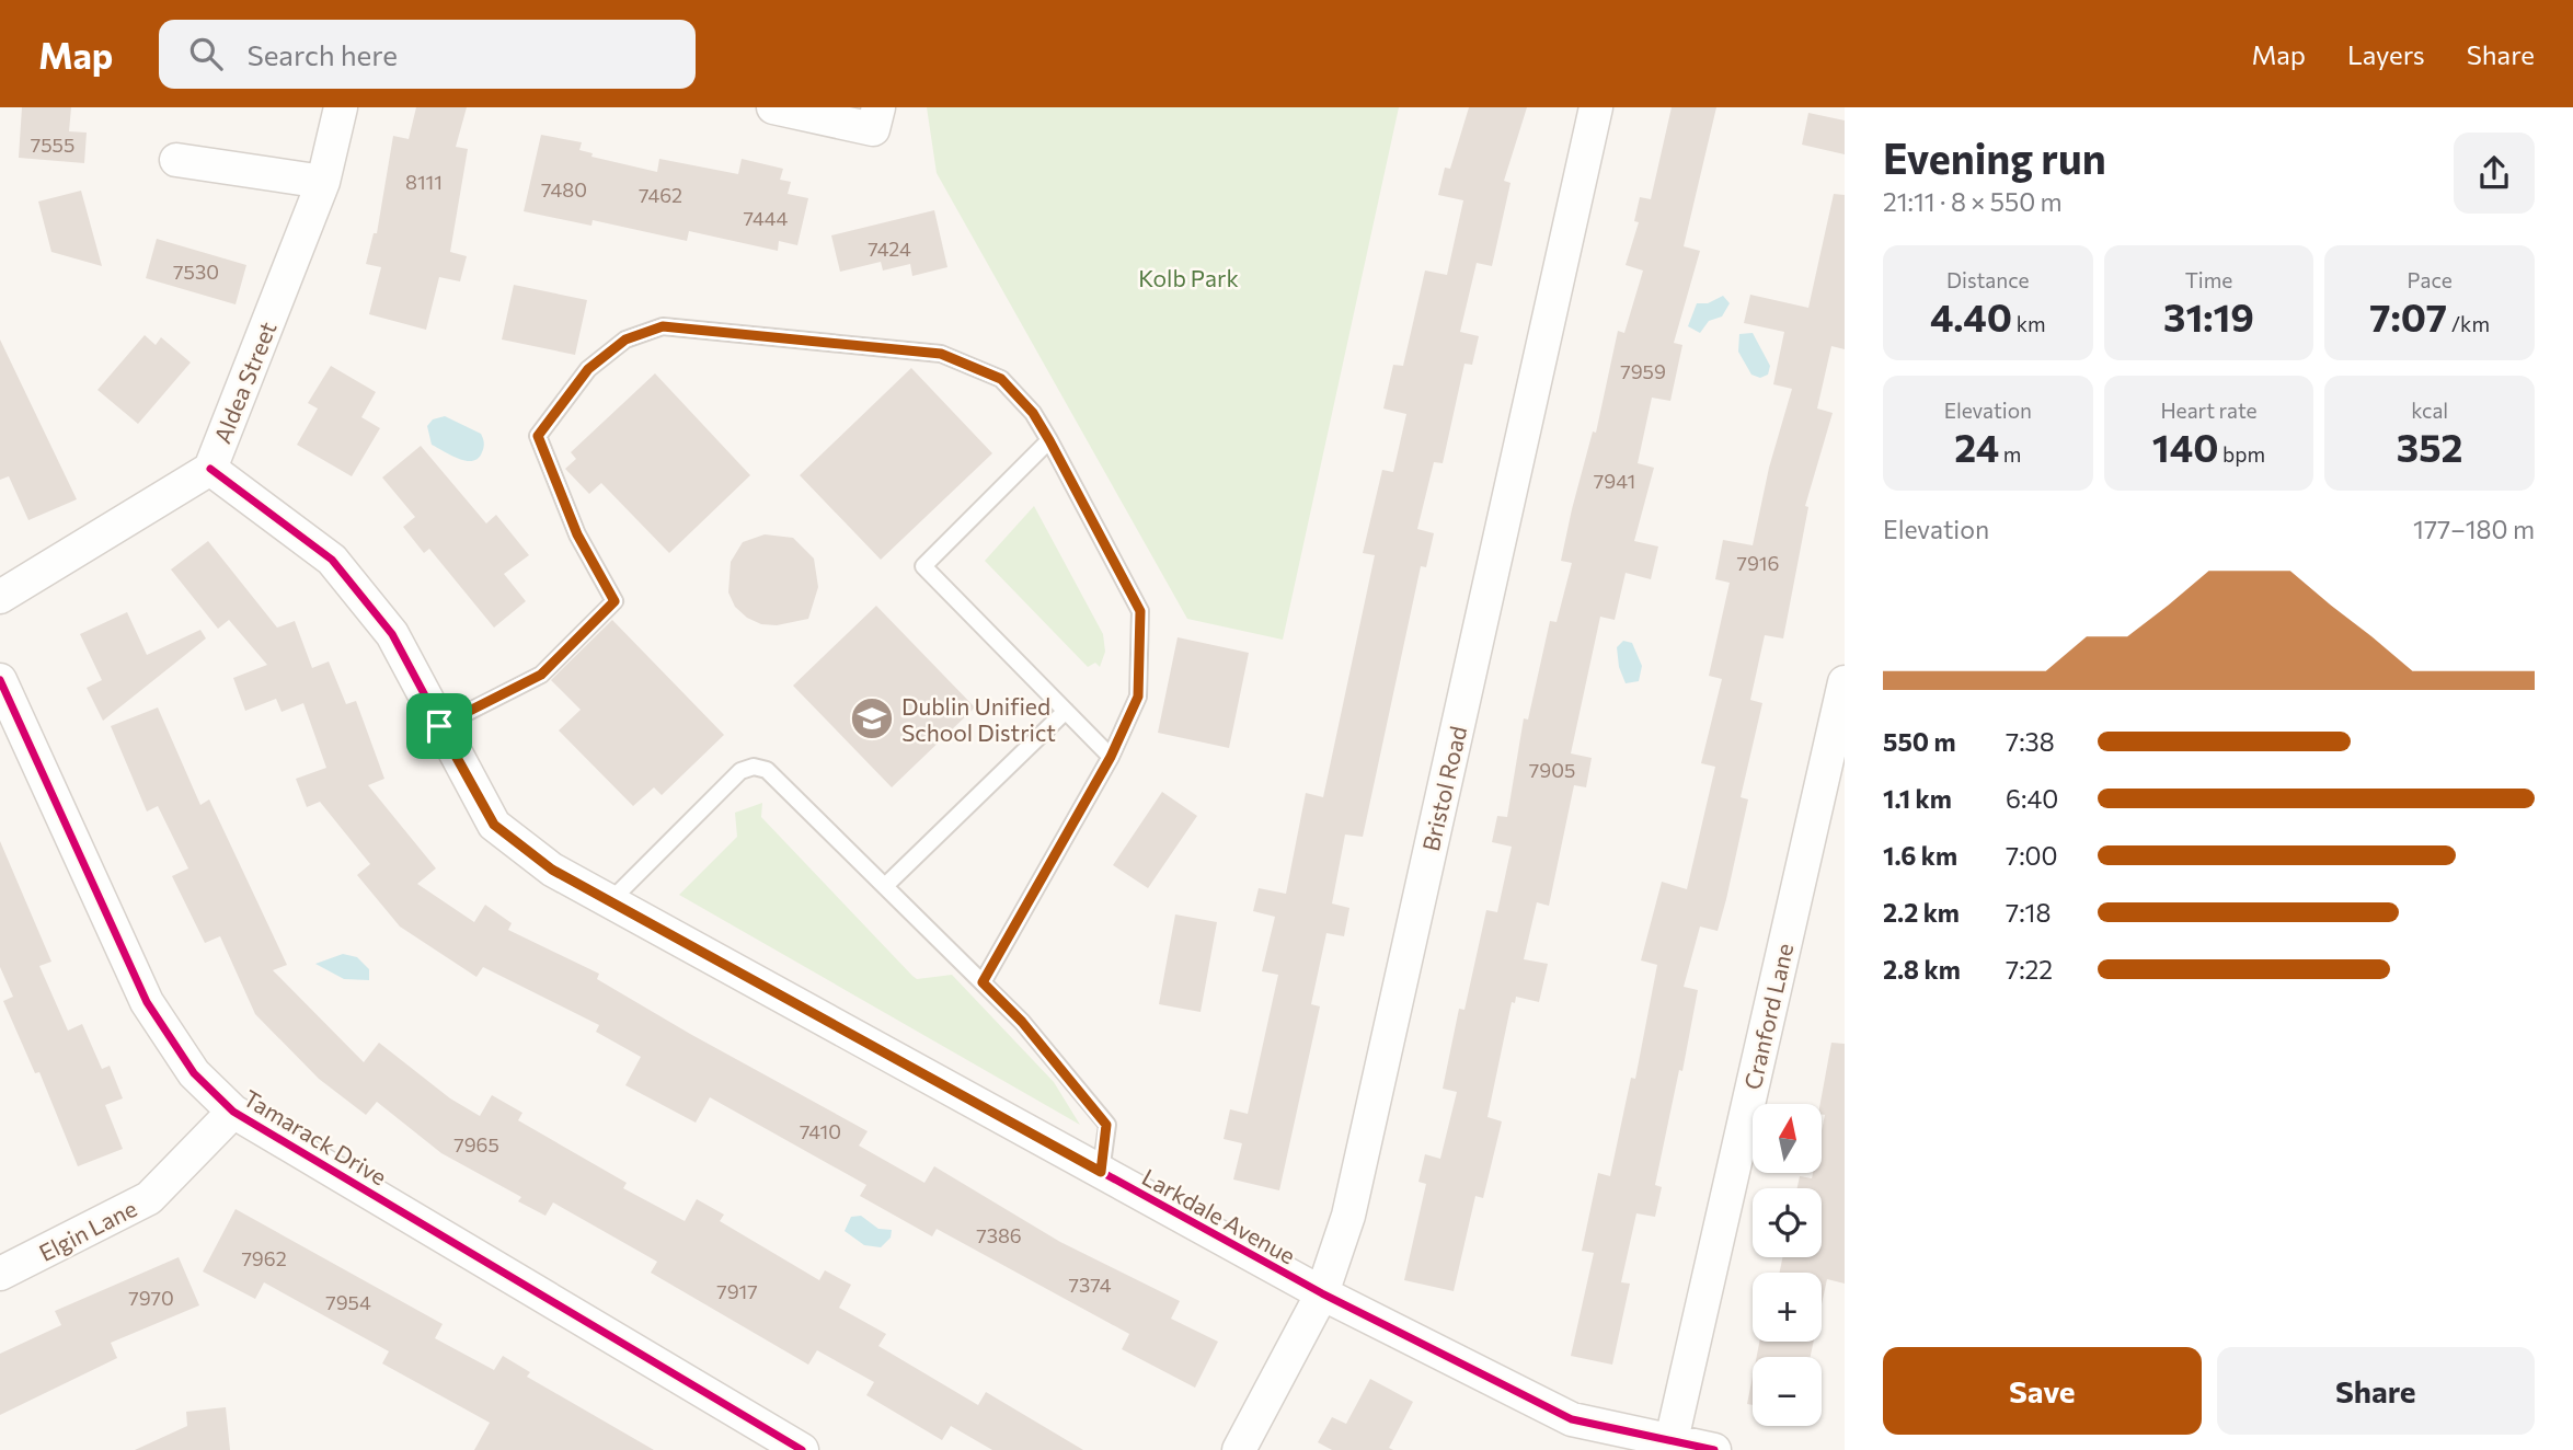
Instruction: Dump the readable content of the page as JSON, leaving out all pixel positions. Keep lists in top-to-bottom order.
{
  "streets": {
    "street": [
      "Aldea Street",
      "Bristol Road",
      "Cranford Lane",
      "Tamarack Drive",
      "Larkdale Avenue",
      "Elgin Lane"
    ]
  },
  "crossings": [
    ["Aldea Street", "Larkdale Avenue"],
    ["Bristol Road", "Larkdale Avenue"],
    ["Cranford Lane", "Larkdale Avenue"],
    ["Tamarack Drive", "Elgin Lane"]
  ],
  "parks": ["Kolb Park"],
  "places": {
    "school or university": ["Dublin Unified School District"]
  },
  "house_numbers": [
    "7555",
    "8111",
    "7480",
    "7462",
    "7444",
    "7424",
    "7530",
    "7959",
    "7941",
    "7916",
    "7905",
    "7410",
    "7965",
    "7386",
    "7962",
    "7374",
    "7917",
    "7970",
    "7954"
  ],
  "north": "top",
  "page": {
    "header": "Map",
    "search": "Search here",
    "nav": ["Map", "Layers", "Share"],
    "heading": ["Evening run", "21:11 · 8 × 550 m"],
    "stats": [
      ["Distance", "4.40 km"],
      ["Time", "31:19"],
      ["Pace", "7:07 /km"],
      ["Elevation", "24 m"],
      ["Heart rate", "140 bpm"],
      ["kcal", "352"]
    ],
    "chart": ["Elevation", "177–180 m"],
    "list": [
      {
        "name": "550 m",
        "note": "7:38"
      },
      {
        "name": "1.1 km",
        "note": "6:40"
      },
      {
        "name": "1.6 km",
        "note": "7:00"
      },
      {
        "name": "2.2 km",
        "note": "7:18"
      },
      {
        "name": "2.8 km",
        "note": "7:22"
      }
    ],
    "map_buttons": ["+", "−"],
    "buttons": ["Save", "Share"]
  }
}
